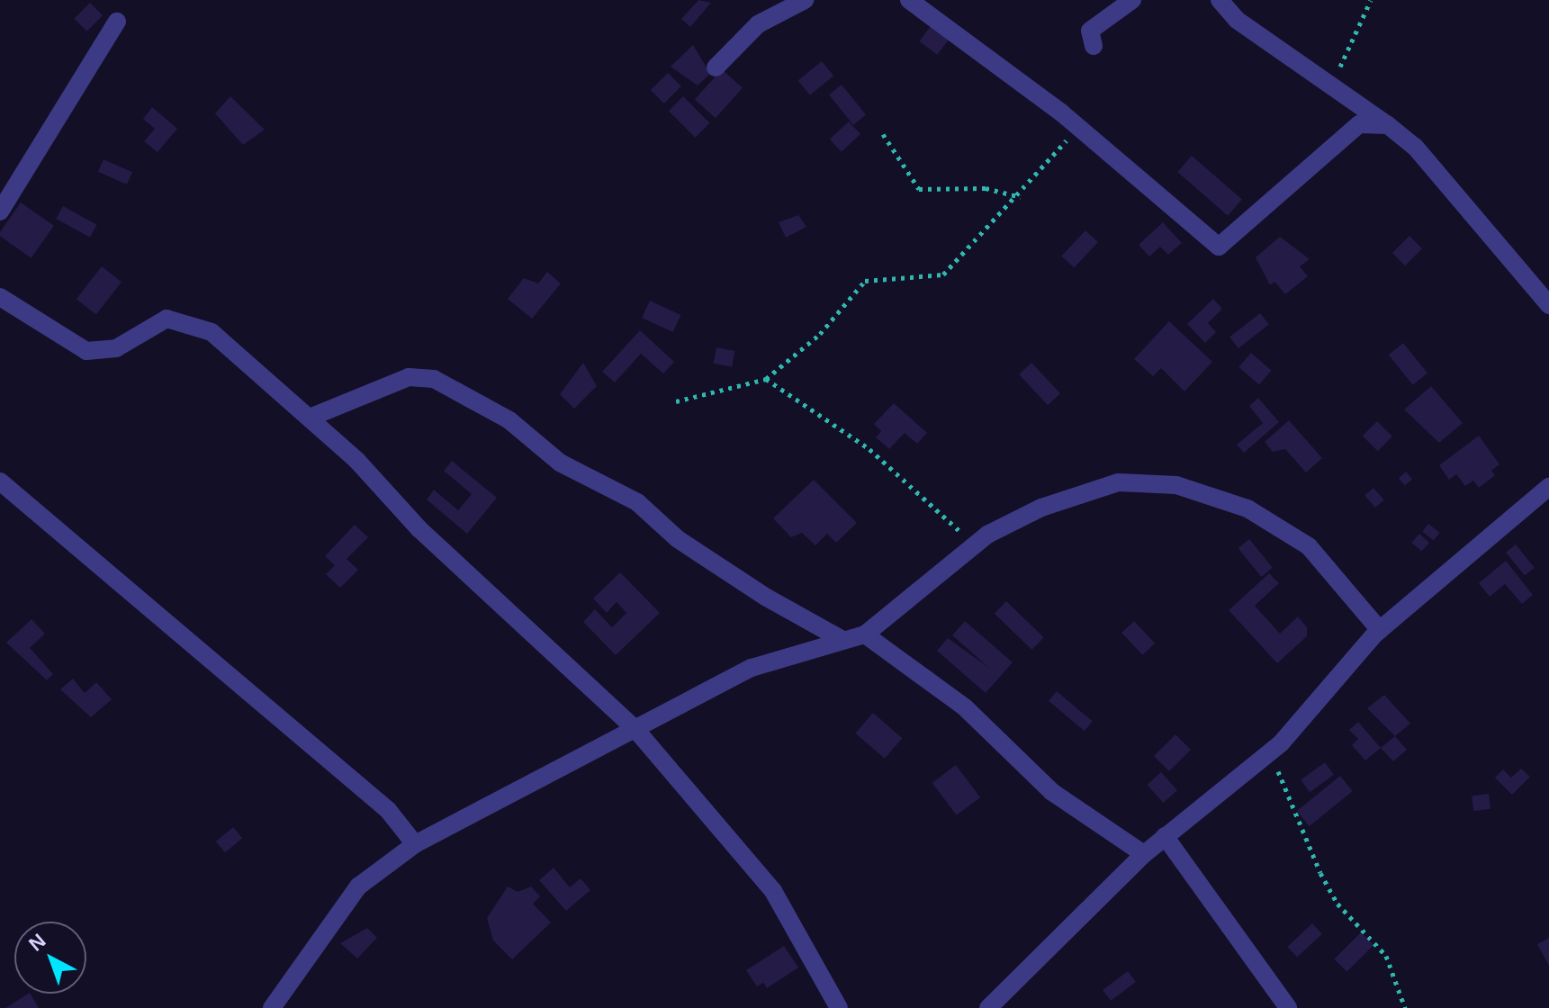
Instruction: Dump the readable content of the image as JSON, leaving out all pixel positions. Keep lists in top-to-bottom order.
{
  "north": "top left"
}
